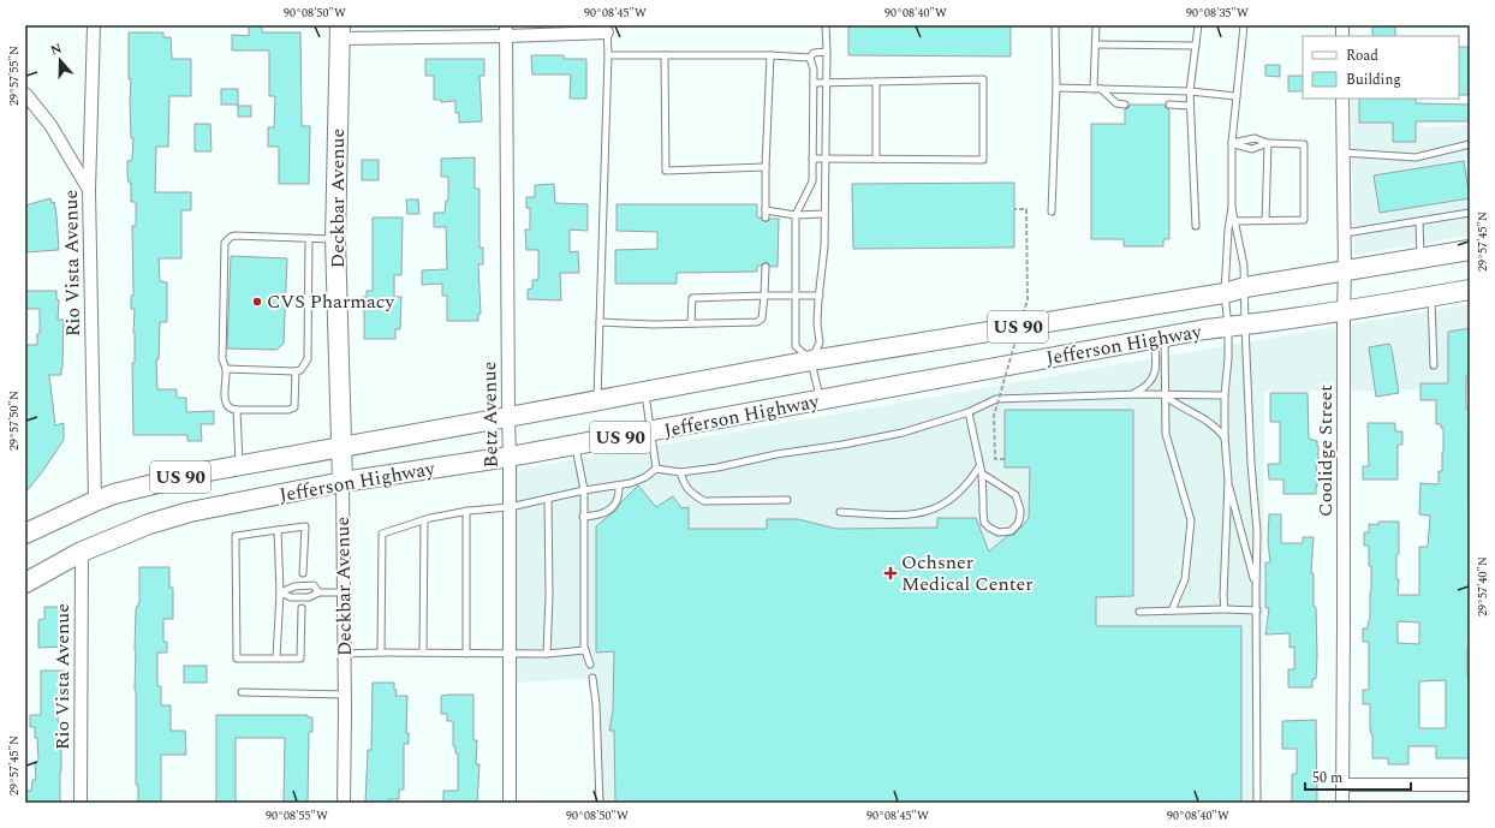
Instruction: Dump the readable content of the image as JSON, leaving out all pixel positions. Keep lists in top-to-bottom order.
{
  "streets": {
    "main road": ["Deckbar Avenue", "US 90", "Jefferson Highway"],
    "street": ["Rio Vista Avenue", "Betz Avenue", "Coolidge Street"]
  },
  "crossings": [
    ["Deckbar Avenue", "Jefferson Highway"],
    ["Rio Vista Avenue", "Jefferson Highway"],
    ["Jefferson Highway", "Betz Avenue"],
    ["Jefferson Highway", "Coolidge Street"]
  ],
  "places": {
    "other": ["CVS Pharmacy"],
    "health": ["Ochsner Medical Center"]
  },
  "legend": ["Road", "Building"],
  "scale_bar": "50 m",
  "north": "top",
  "coordinates": [
    "90°08'50\"W",
    "90°08'45\"W",
    "90°08'40\"W",
    "90°08'35\"W",
    "29°57'55\"N",
    "29°57'45\"N",
    "29°57'50\"N",
    "29°57'40\"N",
    "90°08'55\"W"
  ]
}
